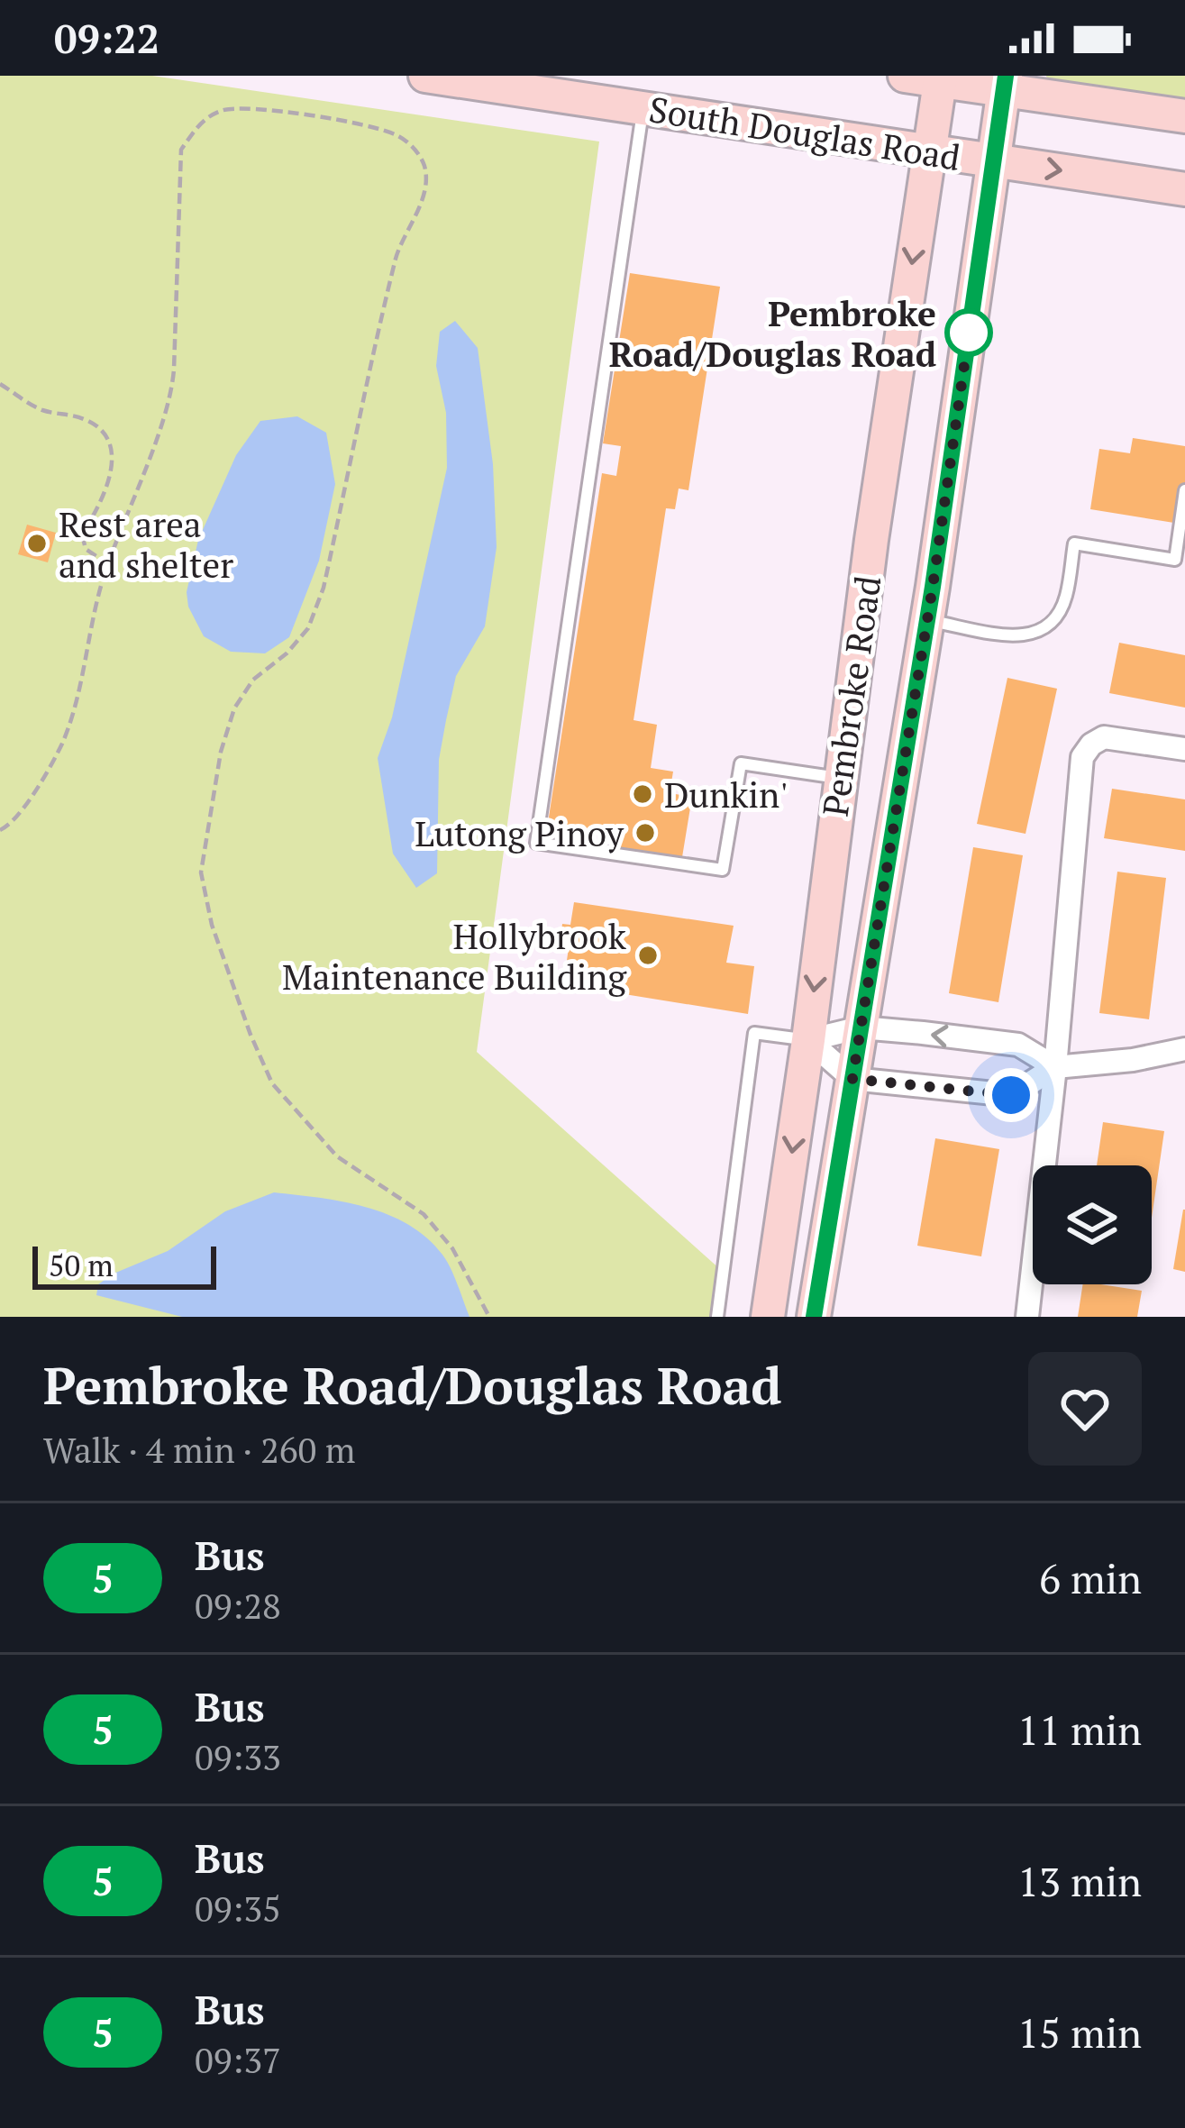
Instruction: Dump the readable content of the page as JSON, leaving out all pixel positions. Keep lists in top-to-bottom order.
{
  "streets": {
    "main road": ["South Douglas Road", "Pembroke Road"]
  },
  "crossings": [
    ["South Douglas Road", "Pembroke Road"]
  ],
  "places": [
    "Pembroke Road/Douglas Road",
    "Rest area and shelter",
    "Dunkin'",
    "Lutong Pinoy",
    "Hollybrook Maintenance Building"
  ],
  "lines": ["bus line 5"],
  "scale_bar": "50 m",
  "page": {
    "status": "09:22",
    "scale": "50 m",
    "heading": ["Pembroke Road/Douglas Road", "Walk · 4 min · 260 m"],
    "list": [
      {
        "mark": "5",
        "name": "Bus",
        "note": "09:28",
        "value": "6 min"
      },
      {
        "mark": "5",
        "name": "Bus",
        "note": "09:33",
        "value": "11 min"
      },
      {
        "mark": "5",
        "name": "Bus",
        "note": "09:35",
        "value": "13 min"
      },
      {
        "mark": "5",
        "name": "Bus",
        "note": "09:37",
        "value": "15 min"
      }
    ]
  }
}
